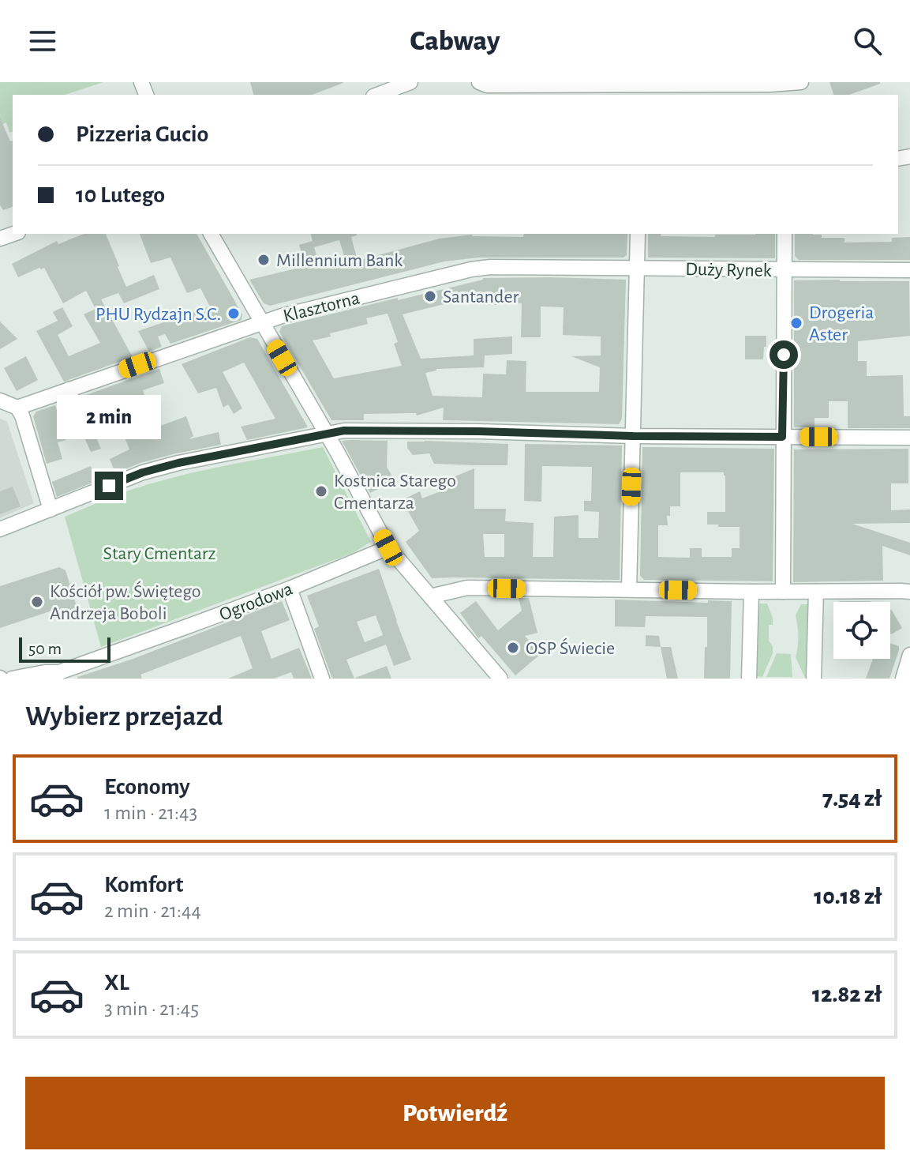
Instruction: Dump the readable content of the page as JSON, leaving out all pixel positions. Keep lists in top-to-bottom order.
{
  "streets": {
    "street": ["Duży Rynek", "Klasztorna", "Ogrodowa"]
  },
  "crossings": [
    ["Duży Rynek", "Klasztorna"]
  ],
  "parks": ["Stary Cmentarz"],
  "places": [
    "Millennium Bank",
    "Santander",
    "PHU Rydzajn S.C.",
    "Drogeria Aster",
    "Kostnica Starego Cmentarza",
    "Kościół pw. Świętego Andrzeja Boboli",
    "OSP Świecie"
  ],
  "scale_bar": "50 m",
  "page": {
    "header": "Cabway",
    "banner": ["Pizzeria Gucio", "10 Lutego"],
    "bubble": "2 min",
    "scale": "50 m",
    "heading": "Wybierz przejazd",
    "list": [
      {
        "name": "Economy",
        "note": "1 min · 21:43",
        "value": "7.54 zł"
      },
      {
        "name": "Komfort",
        "note": "2 min · 21:44",
        "value": "10.18 zł"
      },
      {
        "name": "XL",
        "note": "3 min · 21:45",
        "value": "12.82 zł"
      }
    ],
    "buttons": "Potwierdź"
  }
}
